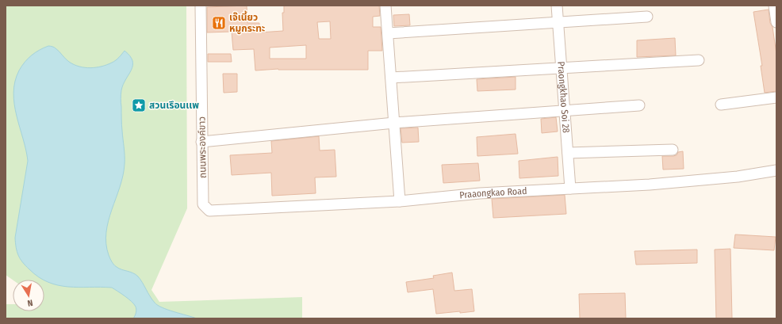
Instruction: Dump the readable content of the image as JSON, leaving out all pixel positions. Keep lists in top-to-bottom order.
{
  "streets": {
    "street": ["Praongkhao Soi 28", "ถนนพระองค์ขาว", "Praaongkao Road"]
  },
  "crossings": [
    ["Praongkhao Soi 28", "Praaongkao Road"],
    ["ถนนพระองค์ขาว", "Praaongkao Road"]
  ],
  "places": {
    "restaurant": ["เจ๊เนี้ยว หมูกระทะ"],
    "place": ["สวนเรึอนเเพ"]
  },
  "north": "bottom"
}
